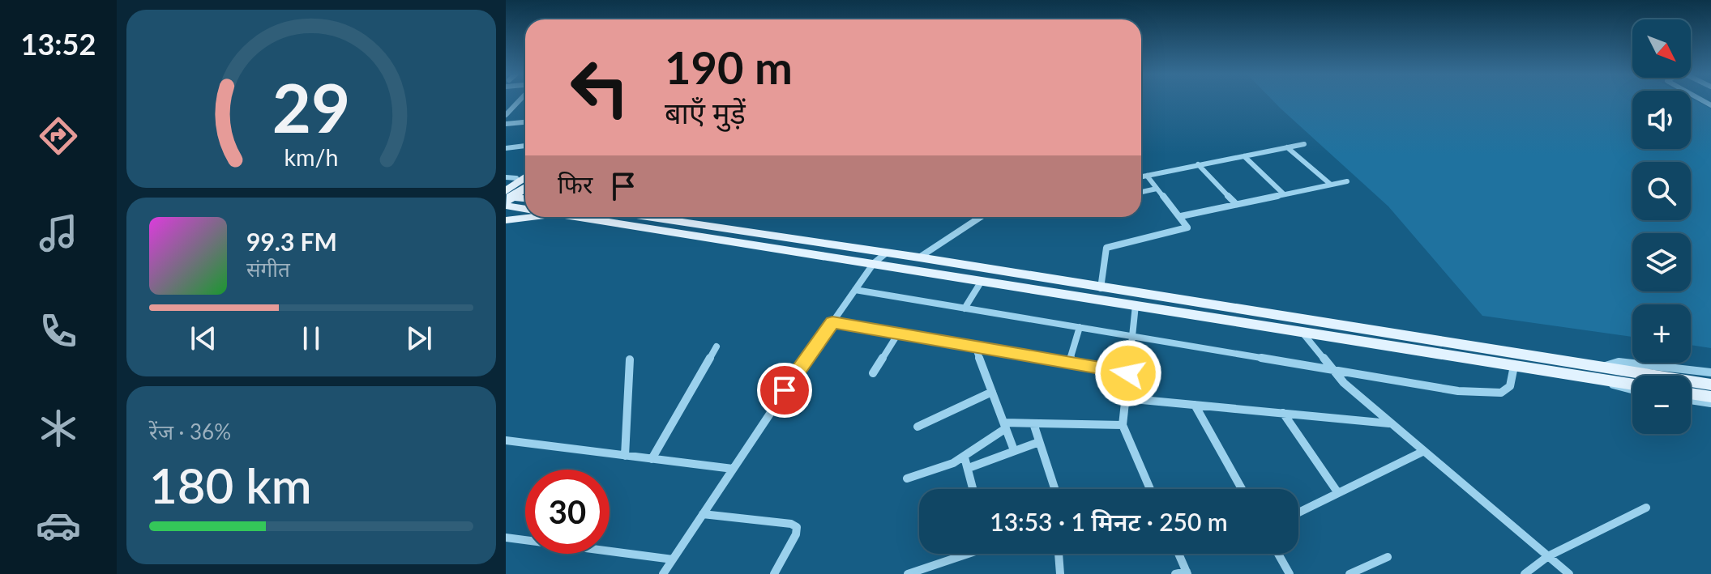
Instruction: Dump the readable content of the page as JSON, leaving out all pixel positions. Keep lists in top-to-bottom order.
{
  "north": "bottom right",
  "page": {
    "tabs": "13:52",
    "map_buttons": ["+", "−"],
    "turn": ["190 m", "बाएँ मुड़ें"],
    "then": "फिर",
    "song": ["99.3 FM", "संगीत"],
    "tile": ["रेंज · 36%", "180 km"],
    "limit": "30",
    "trip": "13:53 · 1 मिनट · 250 m",
    "gauge": ["29", "km/h"]
  }
}
